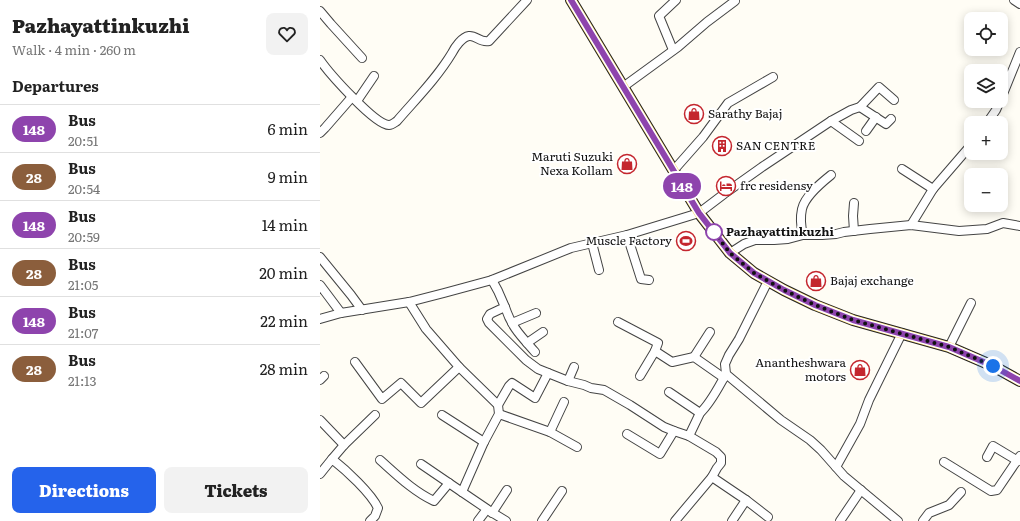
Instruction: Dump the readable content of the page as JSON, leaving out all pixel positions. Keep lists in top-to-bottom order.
{
  "places": {
    "shop": [
      "Sarathy Bajaj",
      "Maruti Suzuki Nexa Kollam",
      "Bajaj exchange",
      "Anantheshwara motors"
    ],
    "building": ["SAN CENTRE"],
    "hotel": ["frc residensy"],
    "other": ["Pazhayattinkuzhi"],
    "sports": ["Muscle Factory"]
  },
  "lines": ["bus line 148"],
  "page": {
    "heading": [
      ["Pazhayattinkuzhi", "Walk · 4 min · 260 m"],
      "Departures"
    ],
    "on_map": "148",
    "map_buttons": ["+", "−"],
    "list": [
      {
        "mark": "148",
        "name": "Bus",
        "note": "20:51",
        "value": "6 min"
      },
      {
        "mark": "28",
        "name": "Bus",
        "note": "20:54",
        "value": "9 min"
      },
      {
        "mark": "148",
        "name": "Bus",
        "note": "20:59",
        "value": "14 min"
      },
      {
        "mark": "28",
        "name": "Bus",
        "note": "21:05",
        "value": "20 min"
      },
      {
        "mark": "148",
        "name": "Bus",
        "note": "21:07",
        "value": "22 min"
      },
      {
        "mark": "28",
        "name": "Bus",
        "note": "21:13",
        "value": "28 min"
      }
    ],
    "buttons": ["Directions", "Tickets"]
  }
}
